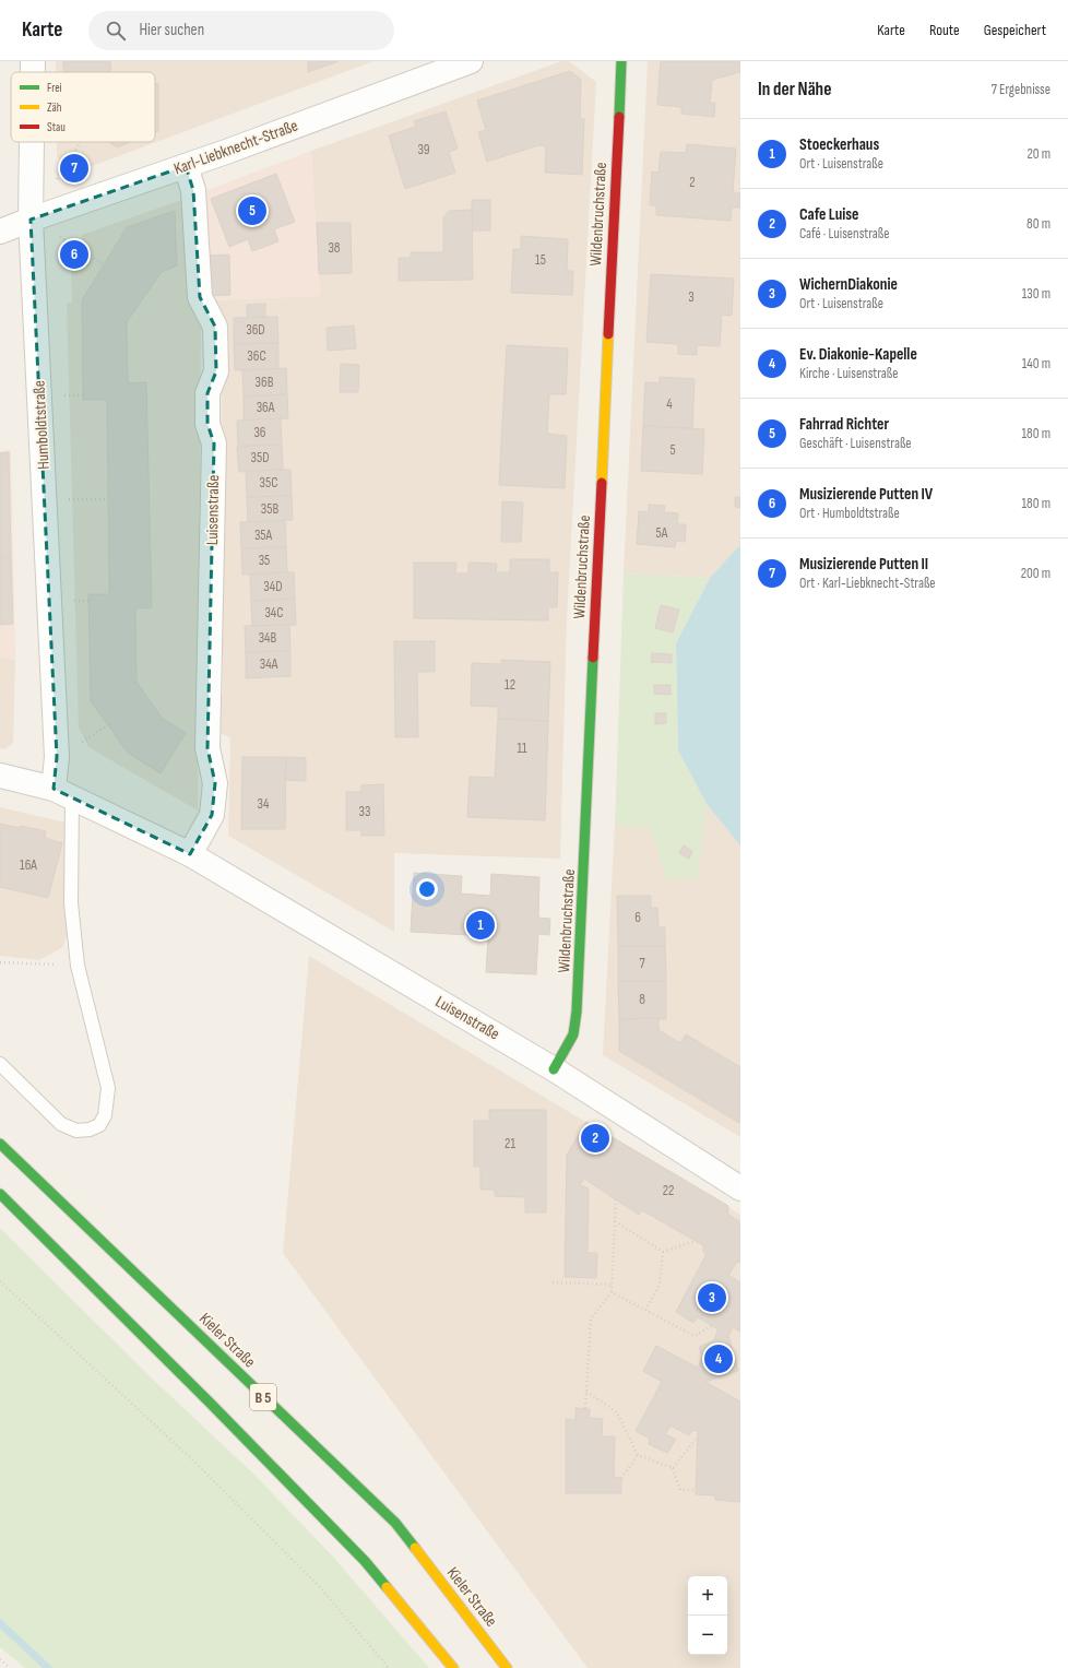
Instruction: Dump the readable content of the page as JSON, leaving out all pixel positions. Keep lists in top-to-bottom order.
{
  "streets": {
    "main road": ["Wildenbruchstraße", "Kieler Straße", "B 5"],
    "street": ["Karl-Liebknecht-Straße", "Humboldtstraße", "Luisenstraße"]
  },
  "crossings": [
    ["Karl-Liebknecht-Straße", "Humboldtstraße"],
    ["Karl-Liebknecht-Straße", "Luisenstraße"],
    ["Wildenbruchstraße", "Luisenstraße"],
    ["Humboldtstraße", "Luisenstraße"]
  ],
  "house_numbers": [
    "39",
    "2",
    "38",
    "15",
    "3",
    "36D",
    "36C",
    "36B",
    "4",
    "36A",
    "36",
    "5",
    "35D",
    "35C",
    "35B",
    "5A",
    "35A",
    "35",
    "34D",
    "34C",
    "34B",
    "34A",
    "12",
    "11",
    "34",
    "33",
    "16A",
    "6",
    "7",
    "8",
    "21",
    "22"
  ],
  "legend": ["Frei", "Zäh", "Stau"],
  "page": {
    "header": "Karte",
    "search": "Hier suchen",
    "nav": ["Karte", "Route", "Gespeichert"],
    "heading": ["In der Nähe", "7 Ergebnisse"],
    "list": [
      {
        "mark": "1",
        "name": "Stoeckerhaus",
        "note": "Ort · Luisenstraße",
        "value": "20 m"
      },
      {
        "mark": "2",
        "name": "Cafe Luise",
        "note": "Café · Luisenstraße",
        "value": "80 m"
      },
      {
        "mark": "3",
        "name": "WichernDiakonie",
        "note": "Ort · Luisenstraße",
        "value": "130 m"
      },
      {
        "mark": "4",
        "name": "Ev. Diakonie-Kapelle",
        "note": "Kirche · Luisenstraße",
        "value": "140 m"
      },
      {
        "mark": "5",
        "name": "Fahrrad Richter",
        "note": "Geschäft · Luisenstraße",
        "value": "180 m"
      },
      {
        "mark": "6",
        "name": "Musizierende Putten IV",
        "note": "Ort · Humboldtstraße",
        "value": "180 m"
      },
      {
        "mark": "7",
        "name": "Musizierende Putten II",
        "note": "Ort · Karl-Liebknecht-Straße",
        "value": "200 m"
      }
    ],
    "pins": [
      "7",
      "5",
      "6",
      "1",
      "2",
      "3",
      "4"
    ],
    "map_buttons": ["+", "−"]
  }
}
